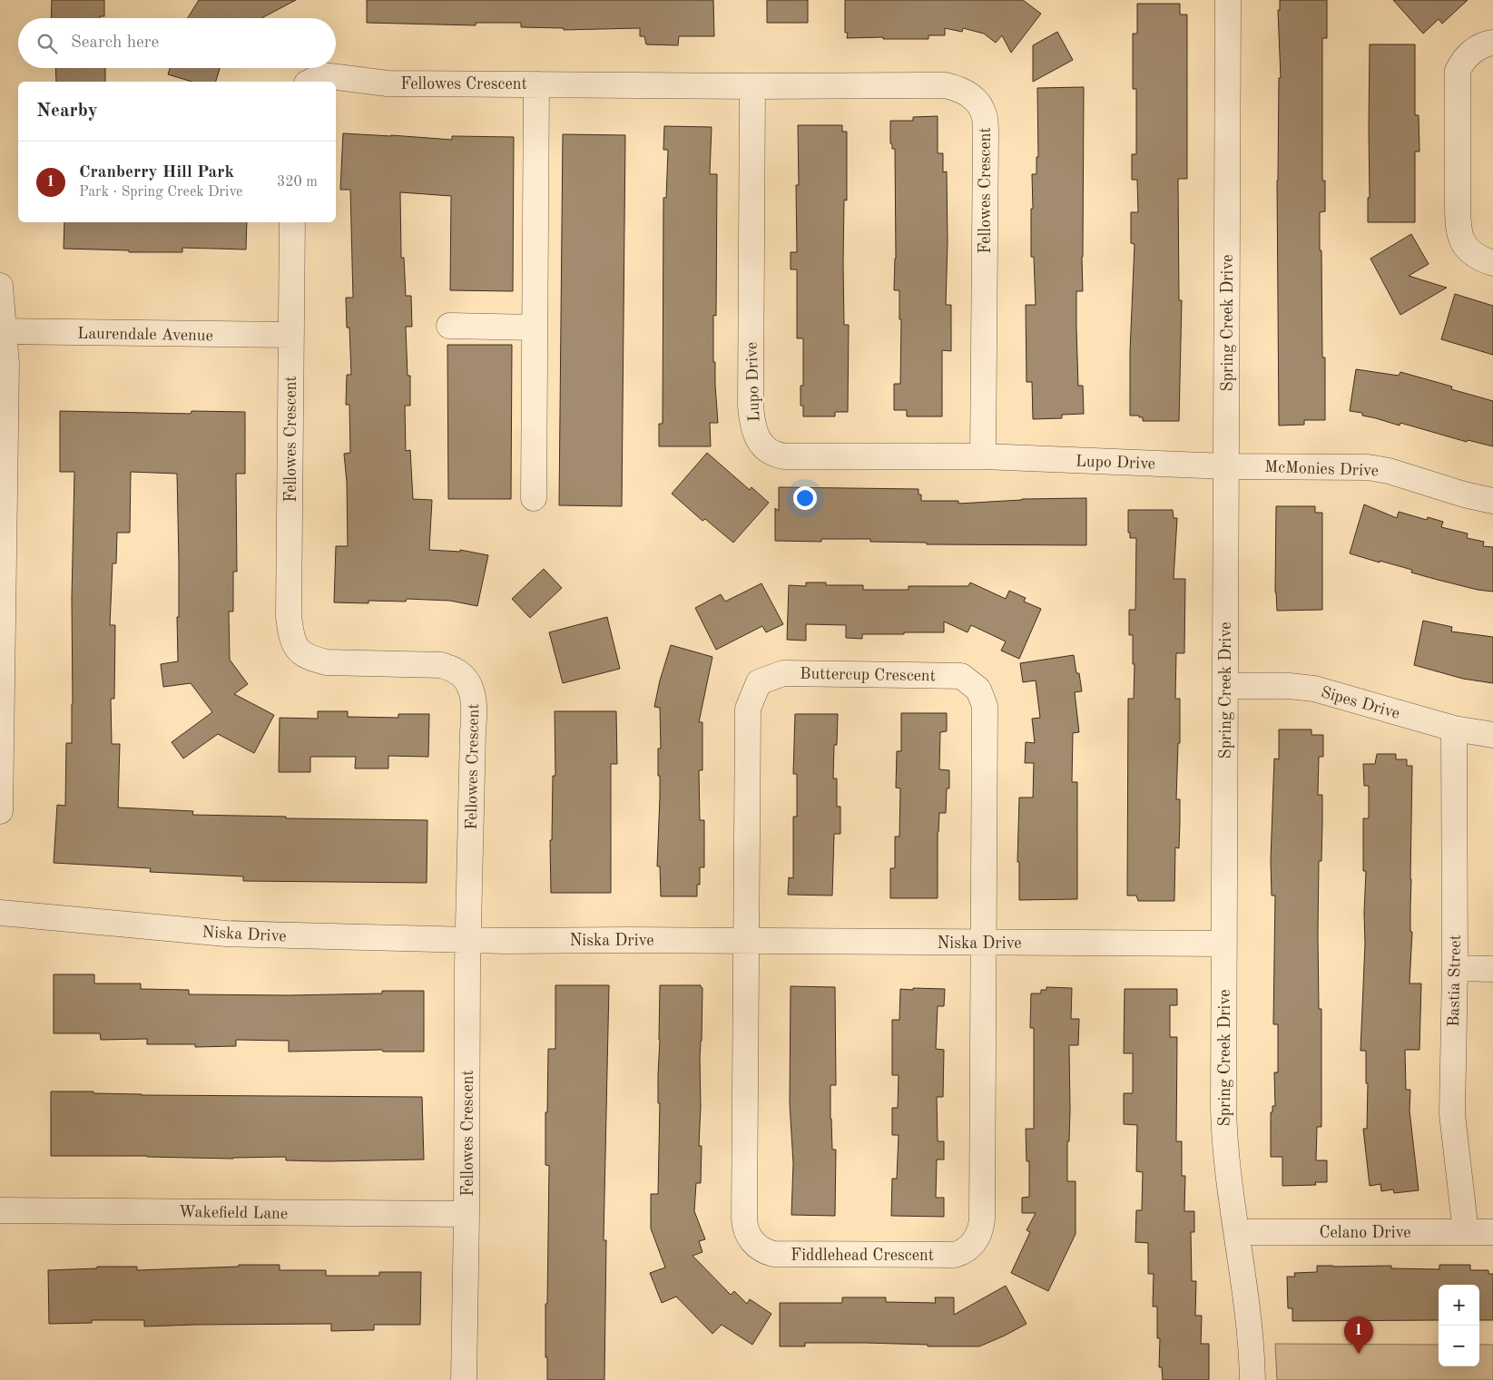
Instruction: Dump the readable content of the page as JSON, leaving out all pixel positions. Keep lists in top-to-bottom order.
{
  "streets": {
    "street": [
      "Fellowes Crescent",
      "Spring Creek Drive",
      "Laurendale Avenue",
      "Lupo Drive",
      "McMonies Drive",
      "Buttercup Crescent",
      "Sipes Drive",
      "Niska Drive",
      "Bastia Street",
      "Wakefield Lane",
      "Celano Drive",
      "Fiddlehead Crescent"
    ]
  },
  "crossings": [
    ["Fellowes Crescent", "Laurendale Avenue"],
    ["Fellowes Crescent", "Lupo Drive"],
    ["Fellowes Crescent", "Niska Drive"],
    ["Fellowes Crescent", "Wakefield Lane"],
    ["Spring Creek Drive", "Lupo Drive"],
    ["Spring Creek Drive", "McMonies Drive"],
    ["Spring Creek Drive", "Sipes Drive"],
    ["Spring Creek Drive", "Niska Drive"],
    ["Spring Creek Drive", "Celano Drive"],
    ["Lupo Drive", "McMonies Drive"],
    ["Buttercup Crescent", "Niska Drive"],
    ["Buttercup Crescent", "Fiddlehead Crescent"],
    ["Sipes Drive", "Bastia Street"],
    ["Niska Drive", "Fiddlehead Crescent"],
    ["Bastia Street", "Celano Drive"]
  ],
  "page": {
    "search": "Search here",
    "heading": "Nearby",
    "list": [
      {
        "mark": "1",
        "name": "Cranberry Hill Park",
        "note": "Park · Spring Creek Drive",
        "value": "320 m"
      }
    ],
    "map_buttons": ["+", "−"],
    "pins": "1"
  }
}
